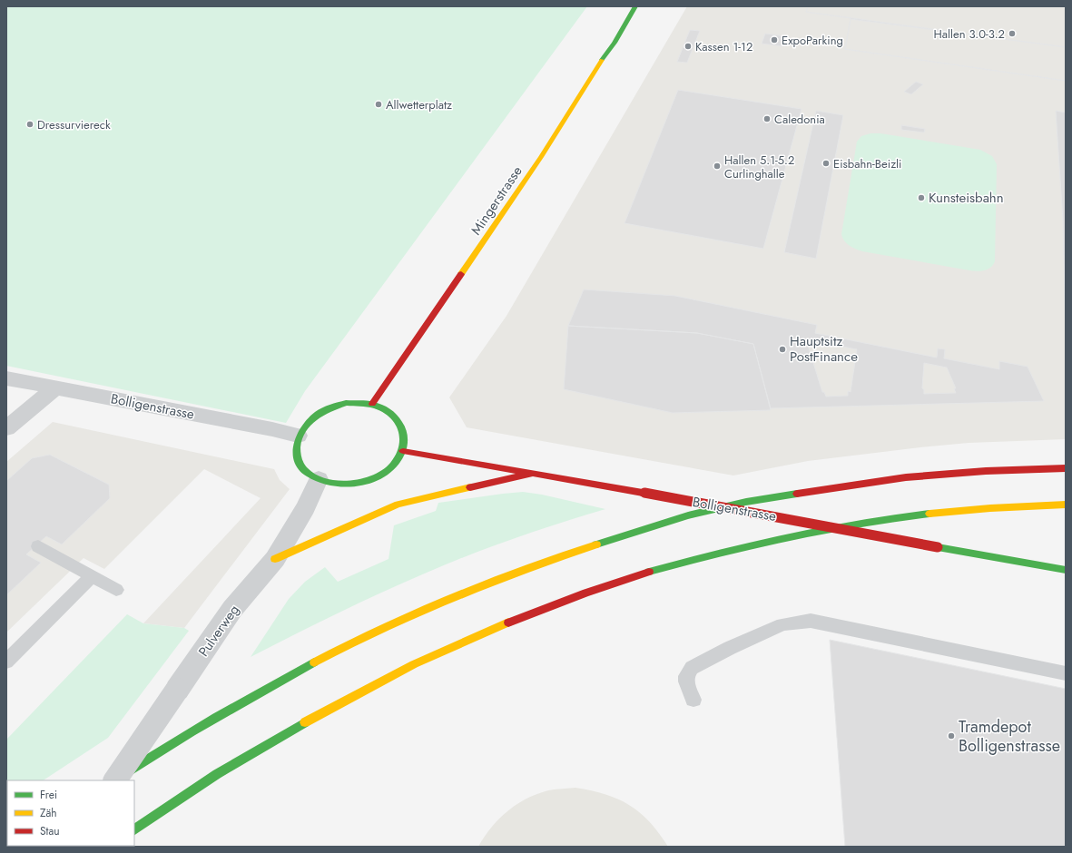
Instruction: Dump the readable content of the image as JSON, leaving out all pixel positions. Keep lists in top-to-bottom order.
{
  "streets": {
    "main road": ["Mingerstrasse", "Bolligenstrasse"],
    "street": ["Pulverweg"]
  },
  "crossings": [
    ["Mingerstrasse", "Bolligenstrasse"],
    ["Mingerstrasse", "Pulverweg"],
    ["Bolligenstrasse", "Pulverweg"]
  ],
  "places": [
    "Hallen 3.0-3.2",
    "ExpoParking",
    "Kassen 1-12",
    "Allwetterplatz",
    "Caledonia",
    "Dressurviereck",
    "Eisbahn-Beizli",
    "Hallen 5.1-5.2 Curlinghalle",
    "Kunsteisbahn",
    "Hauptsitz PostFinance",
    "Tramdepot Bolligenstrasse"
  ],
  "legend": ["Frei", "Zäh", "Stau"]
}
